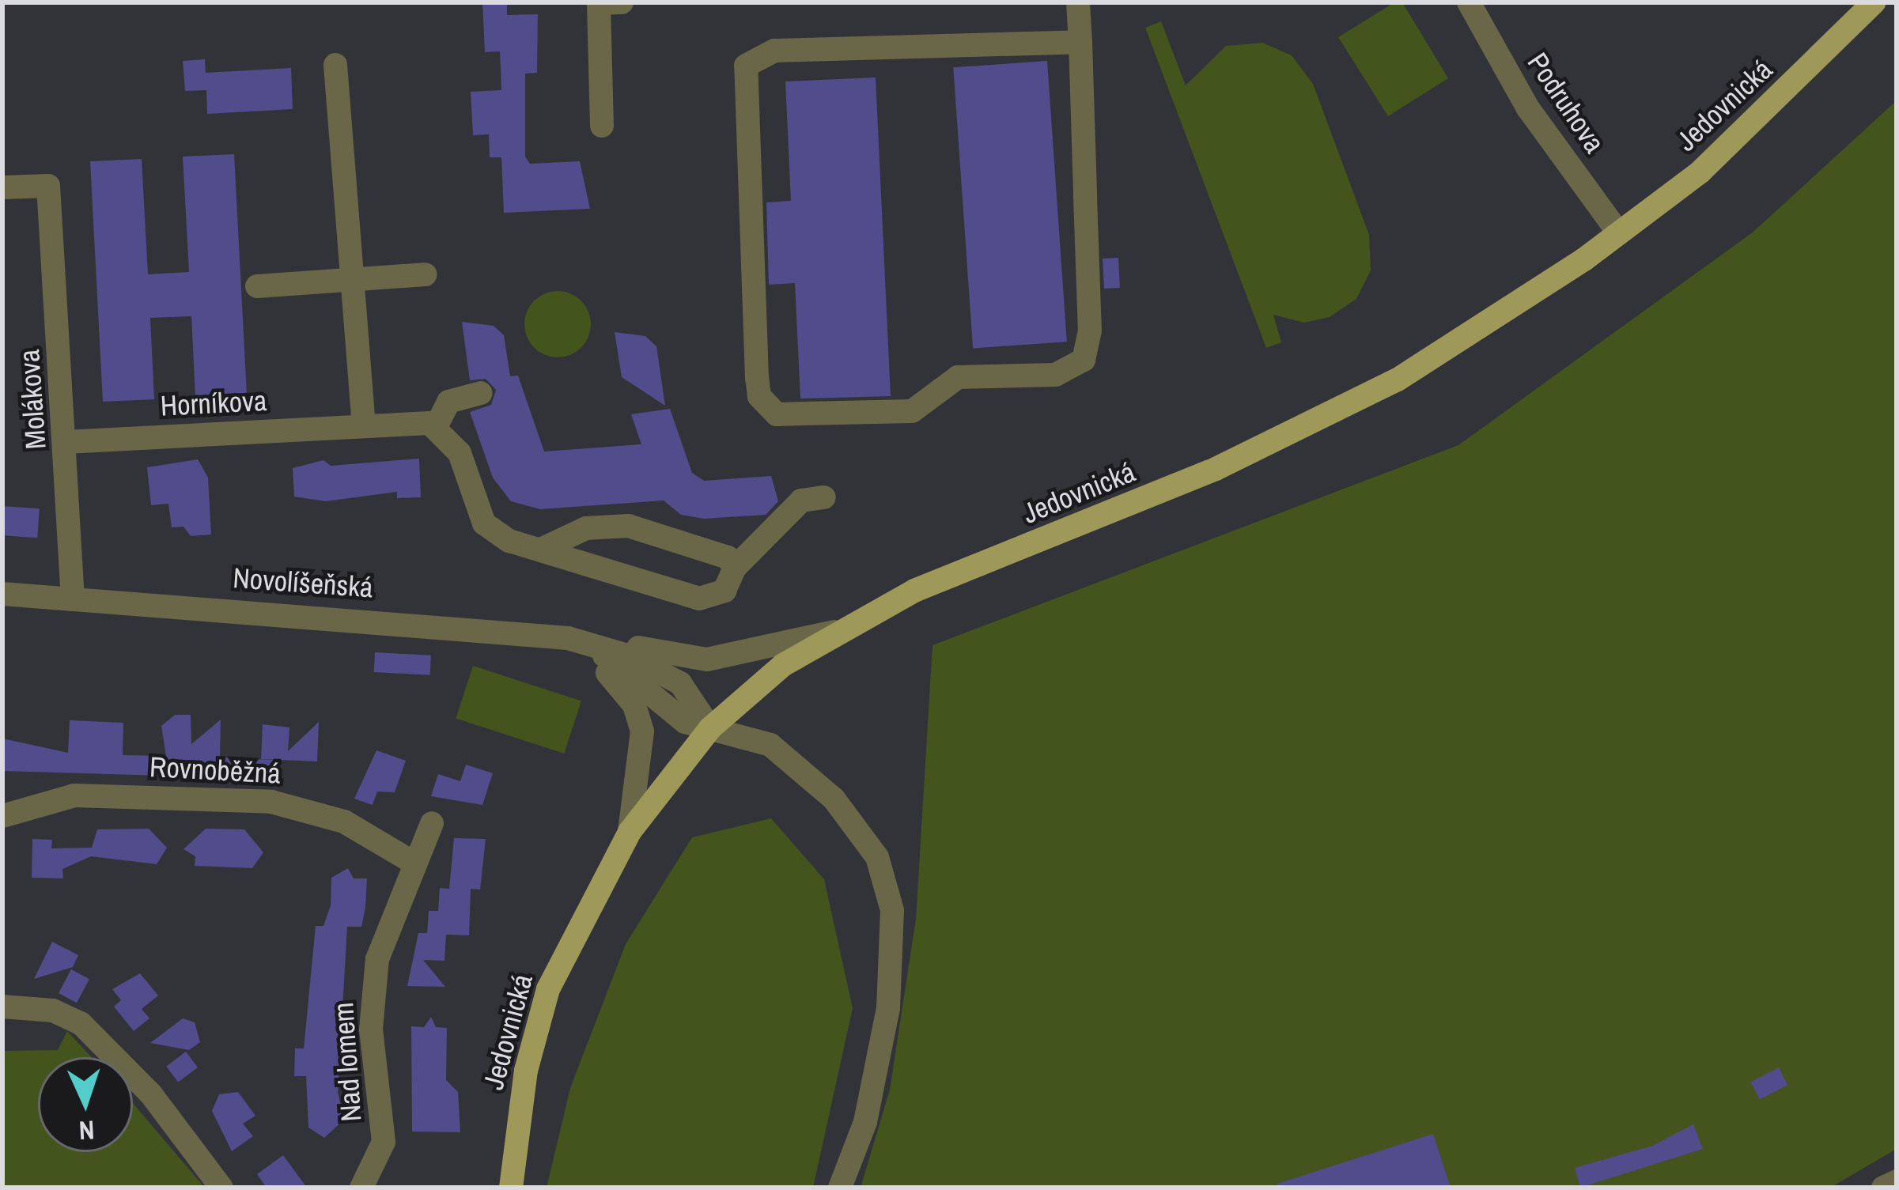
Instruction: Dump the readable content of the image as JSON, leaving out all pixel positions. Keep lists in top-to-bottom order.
{
  "streets": {
    "main road": ["Jedovnická"],
    "street": [
      "Podruhova",
      "Molákova",
      "Horníkova",
      "Novolíšeňská",
      "Rovnoběžná",
      "Nad lomem"
    ]
  },
  "crossings": [
    ["Podruhova", "Jedovnická"],
    ["Jedovnická", "Novolíšeňská"],
    ["Molákova", "Horníkova"],
    ["Molákova", "Novolíšeňská"],
    ["Rovnoběžná", "Nad lomem"]
  ],
  "north": "bottom"
}
